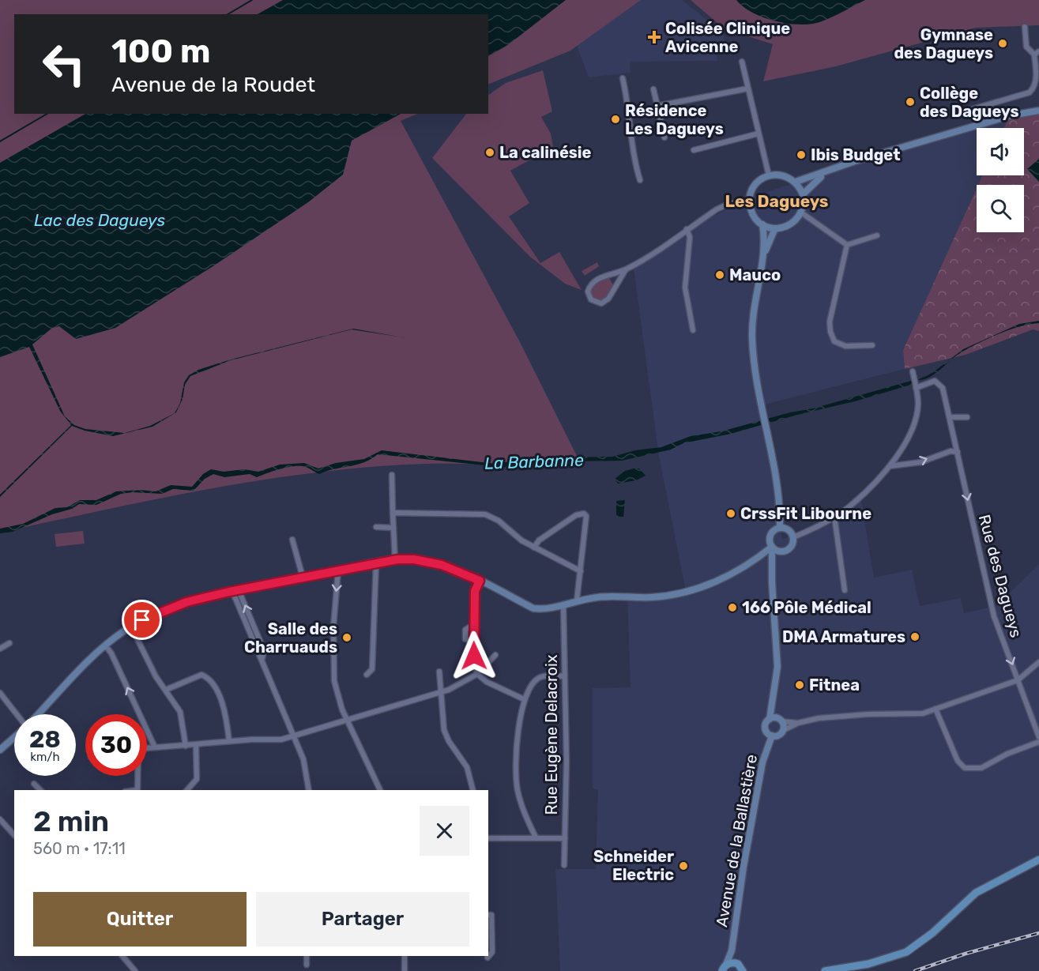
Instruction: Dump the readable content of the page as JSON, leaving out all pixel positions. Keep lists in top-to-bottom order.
{
  "streets": {
    "main road": ["Avenue de la Ballastière"],
    "street": ["Rue des Dagueys", "Rue Eugène Delacroix"]
  },
  "one_way": ["Rue des Dagueys"],
  "districts": ["Les Dagueys"],
  "water": ["Lac des Dagueys", "La Barbanne"],
  "places": {
    "health": ["Colisée Clinique Avicenne"],
    "other": [
      "Gymnase des Dagueys",
      "Collège des Dagueys",
      "Résidence Les Dagueys",
      "La calinésie",
      "Ibis Budget",
      "Mauco",
      "CrssFit Libourne",
      "166 Pôle Médical",
      "DMA Armatures",
      "Salle des Charruauds",
      "Fitnea",
      "Schneider Electric"
    ]
  },
  "page": {
    "turn": ["100 m", "Avenue de la Roudet"],
    "speed": "28 km/h",
    "limit": "30",
    "heading": ["2 min", "560 m · 17:11"],
    "buttons": ["Quitter", "Partager"]
  }
}
